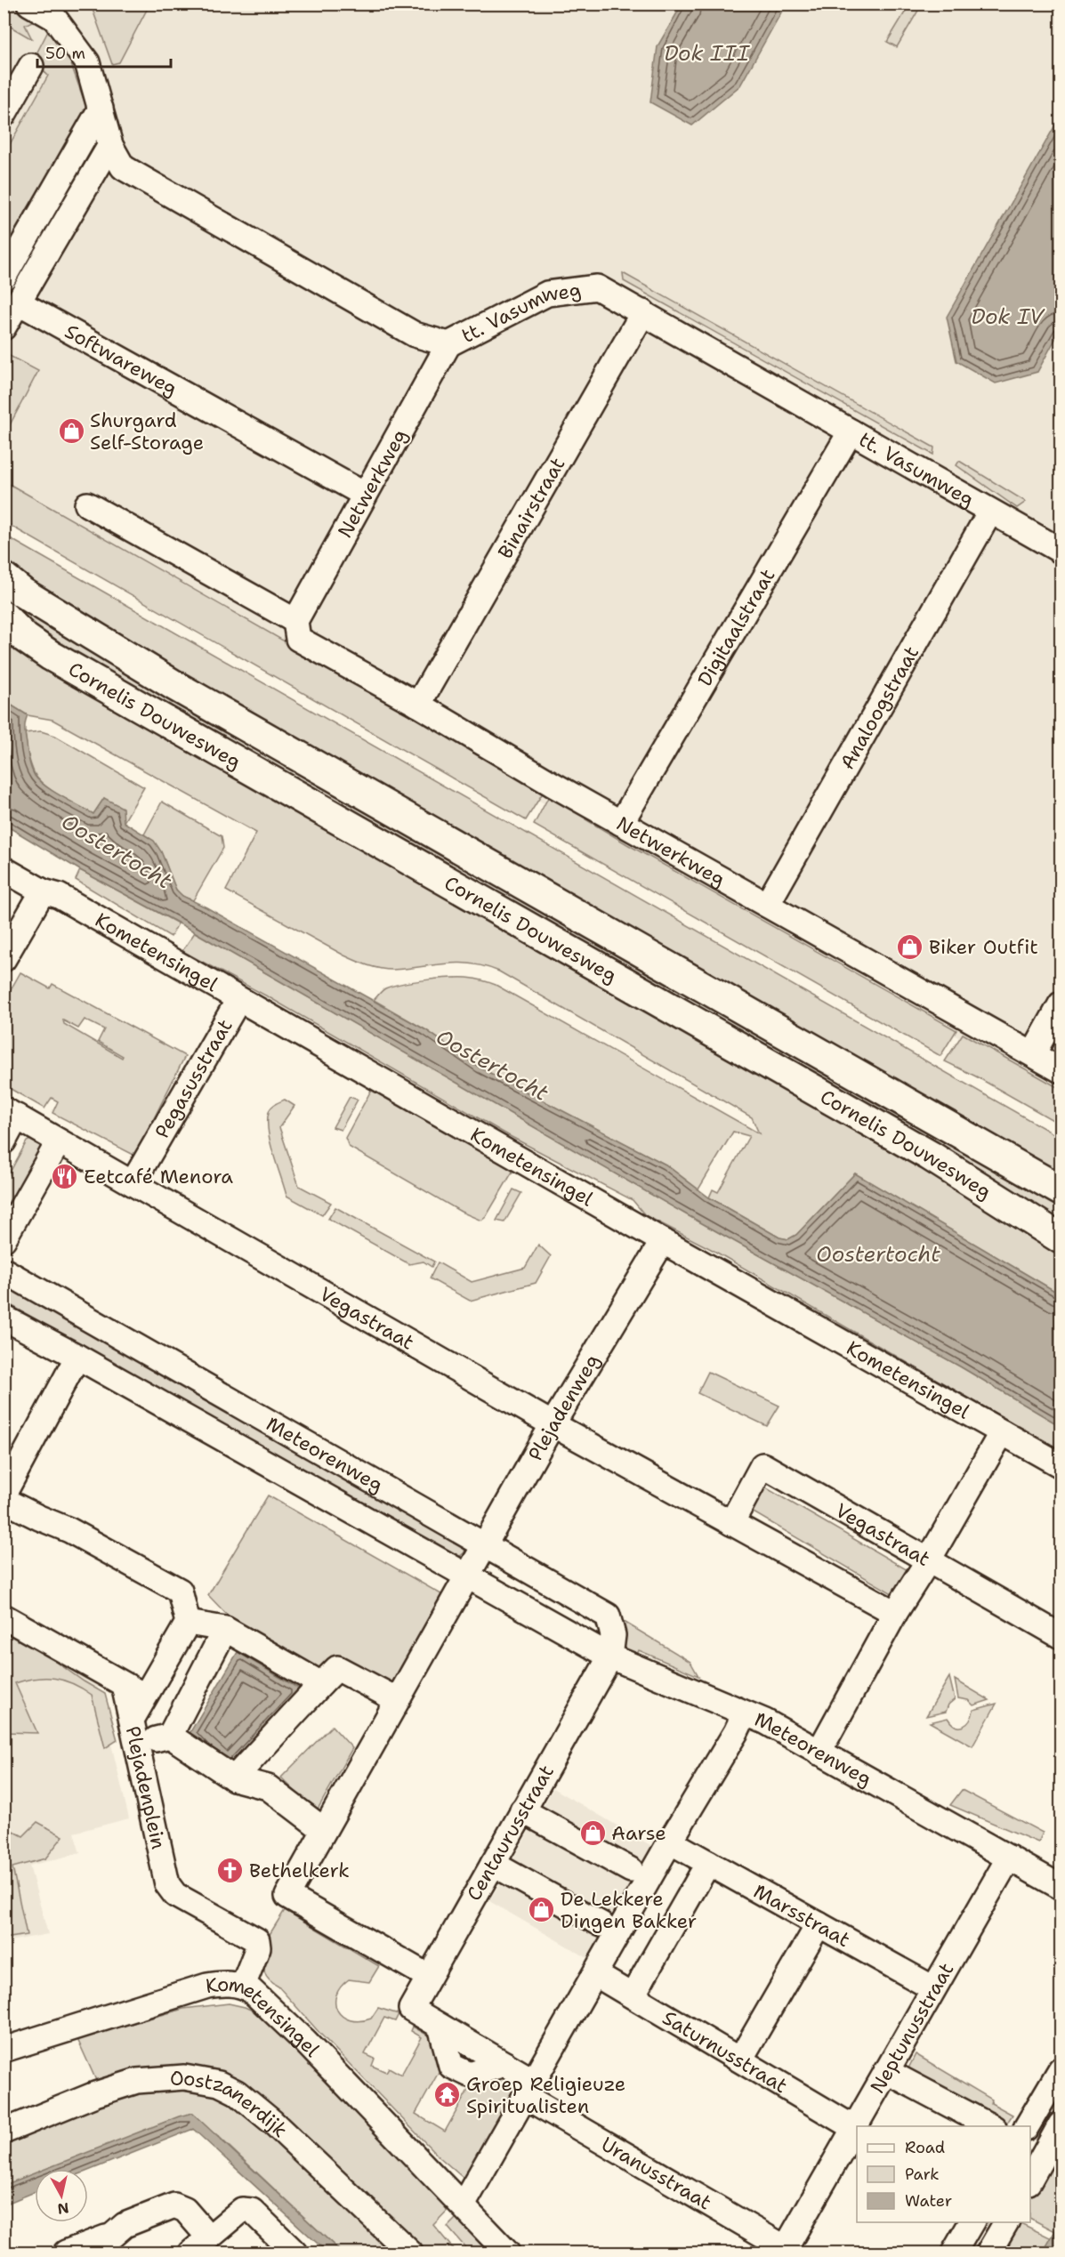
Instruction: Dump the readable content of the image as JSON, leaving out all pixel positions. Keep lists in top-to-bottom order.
{
  "streets": {
    "main road": ["Cornelis Douwesweg"],
    "street": [
      "tt. Vasumweg",
      "Softwareweg",
      "Netwerkweg",
      "Binairstraat",
      "Digitaalstraat",
      "Analoogstraat",
      "Kometensingel",
      "Pegasusstraat",
      "Vegastraat",
      "Plejadenweg",
      "Meteorenweg",
      "Plejadenplein",
      "Centaurusstraat",
      "Marsstraat",
      "Neptunusstraat",
      "Saturnusstraat",
      "Oostzanerdijk",
      "Uranusstraat"
    ]
  },
  "crossings": [
    ["tt. Vasumweg", "Netwerkweg"],
    ["tt. Vasumweg", "Binairstraat"],
    ["tt. Vasumweg", "Digitaalstraat"],
    ["tt. Vasumweg", "Analoogstraat"],
    ["Softwareweg", "Netwerkweg"],
    ["Netwerkweg", "Binairstraat"],
    ["Netwerkweg", "Digitaalstraat"],
    ["Netwerkweg", "Analoogstraat"],
    ["Kometensingel", "Pegasusstraat"],
    ["Kometensingel", "Plejadenweg"],
    ["Kometensingel", "Plejadenplein"],
    ["Pegasusstraat", "Vegastraat"],
    ["Vegastraat", "Plejadenweg"],
    ["Plejadenweg", "Meteorenweg"],
    ["Meteorenweg", "Centaurusstraat"],
    ["Meteorenweg", "Neptunusstraat"],
    ["Centaurusstraat", "Uranusstraat"],
    ["Marsstraat", "Neptunusstraat"],
    ["Neptunusstraat", "Saturnusstraat"],
    ["Neptunusstraat", "Uranusstraat"]
  ],
  "water": ["Dok III", "Dok IV", "Oostertocht"],
  "places": {
    "shop": [
      "Shurgard Self-Storage",
      "Biker Outfit",
      "Aarse",
      "De Lekkere Dingen Bakker"
    ],
    "restaurant": ["Eetcafé Menora"],
    "church": ["Bethelkerk"],
    "temple": ["Groep Religieuze Spiritualisten"]
  },
  "legend": ["Road", "Park", "Water"],
  "scale_bar": "50 m",
  "north": "bottom"
}
